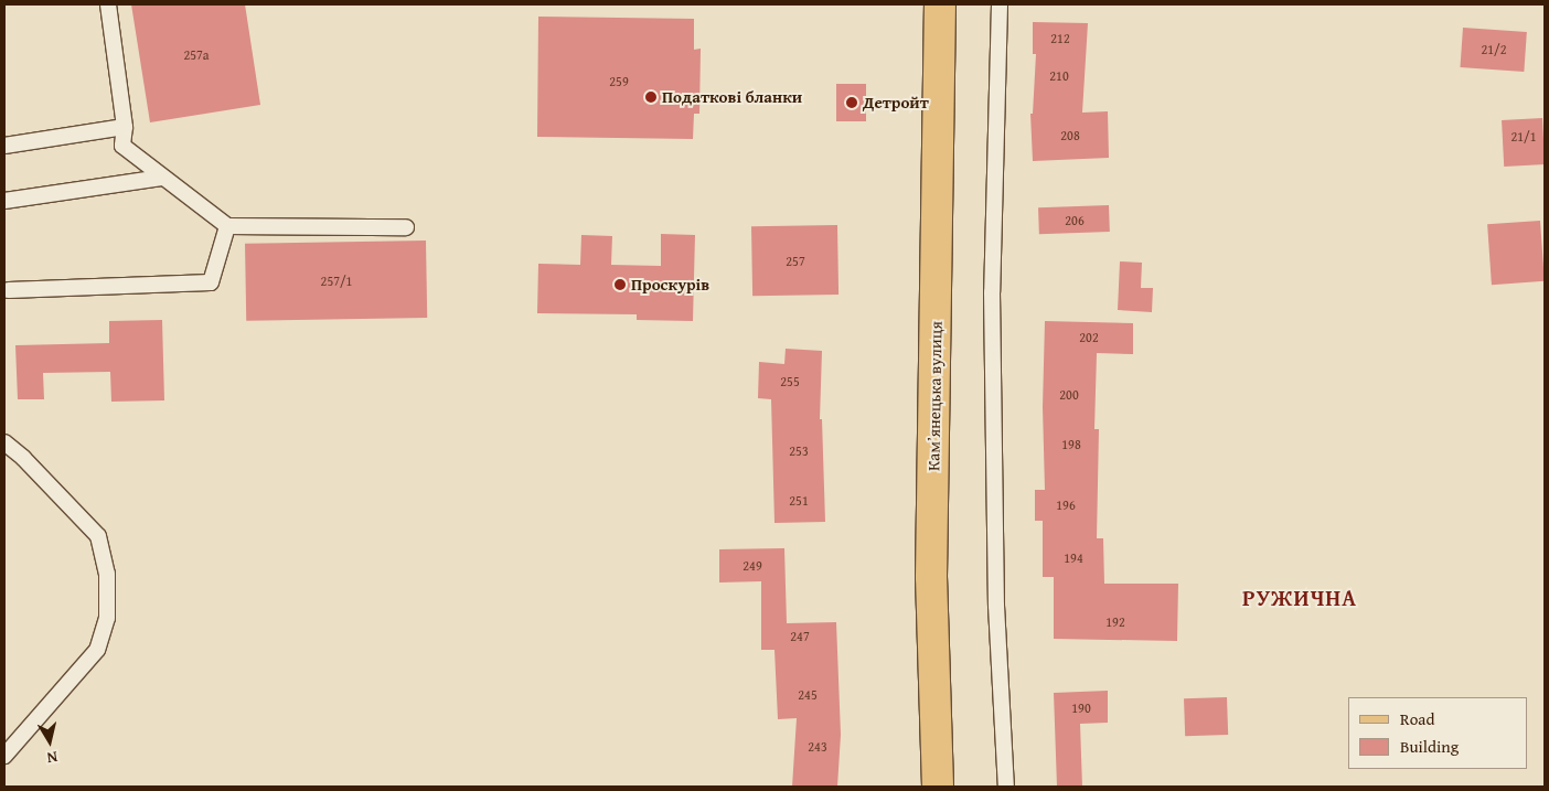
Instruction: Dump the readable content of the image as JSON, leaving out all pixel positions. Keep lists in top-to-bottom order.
{
  "streets": {
    "main road": ["Камʼянецька вулиця"]
  },
  "districts": ["РУЖИЧНА"],
  "places": ["Податкові бланки", "Детройт", "Проскурів"],
  "house_numbers": [
    "212",
    "21/2",
    "257а",
    "210",
    "259",
    "208",
    "21/1",
    "206",
    "257",
    "257/1",
    "202",
    "255",
    "200",
    "198",
    "253",
    "251",
    "196",
    "194",
    "249",
    "192",
    "247",
    "245",
    "190",
    "243"
  ],
  "legend": ["Road", "Building"],
  "north": "bottom"
}
